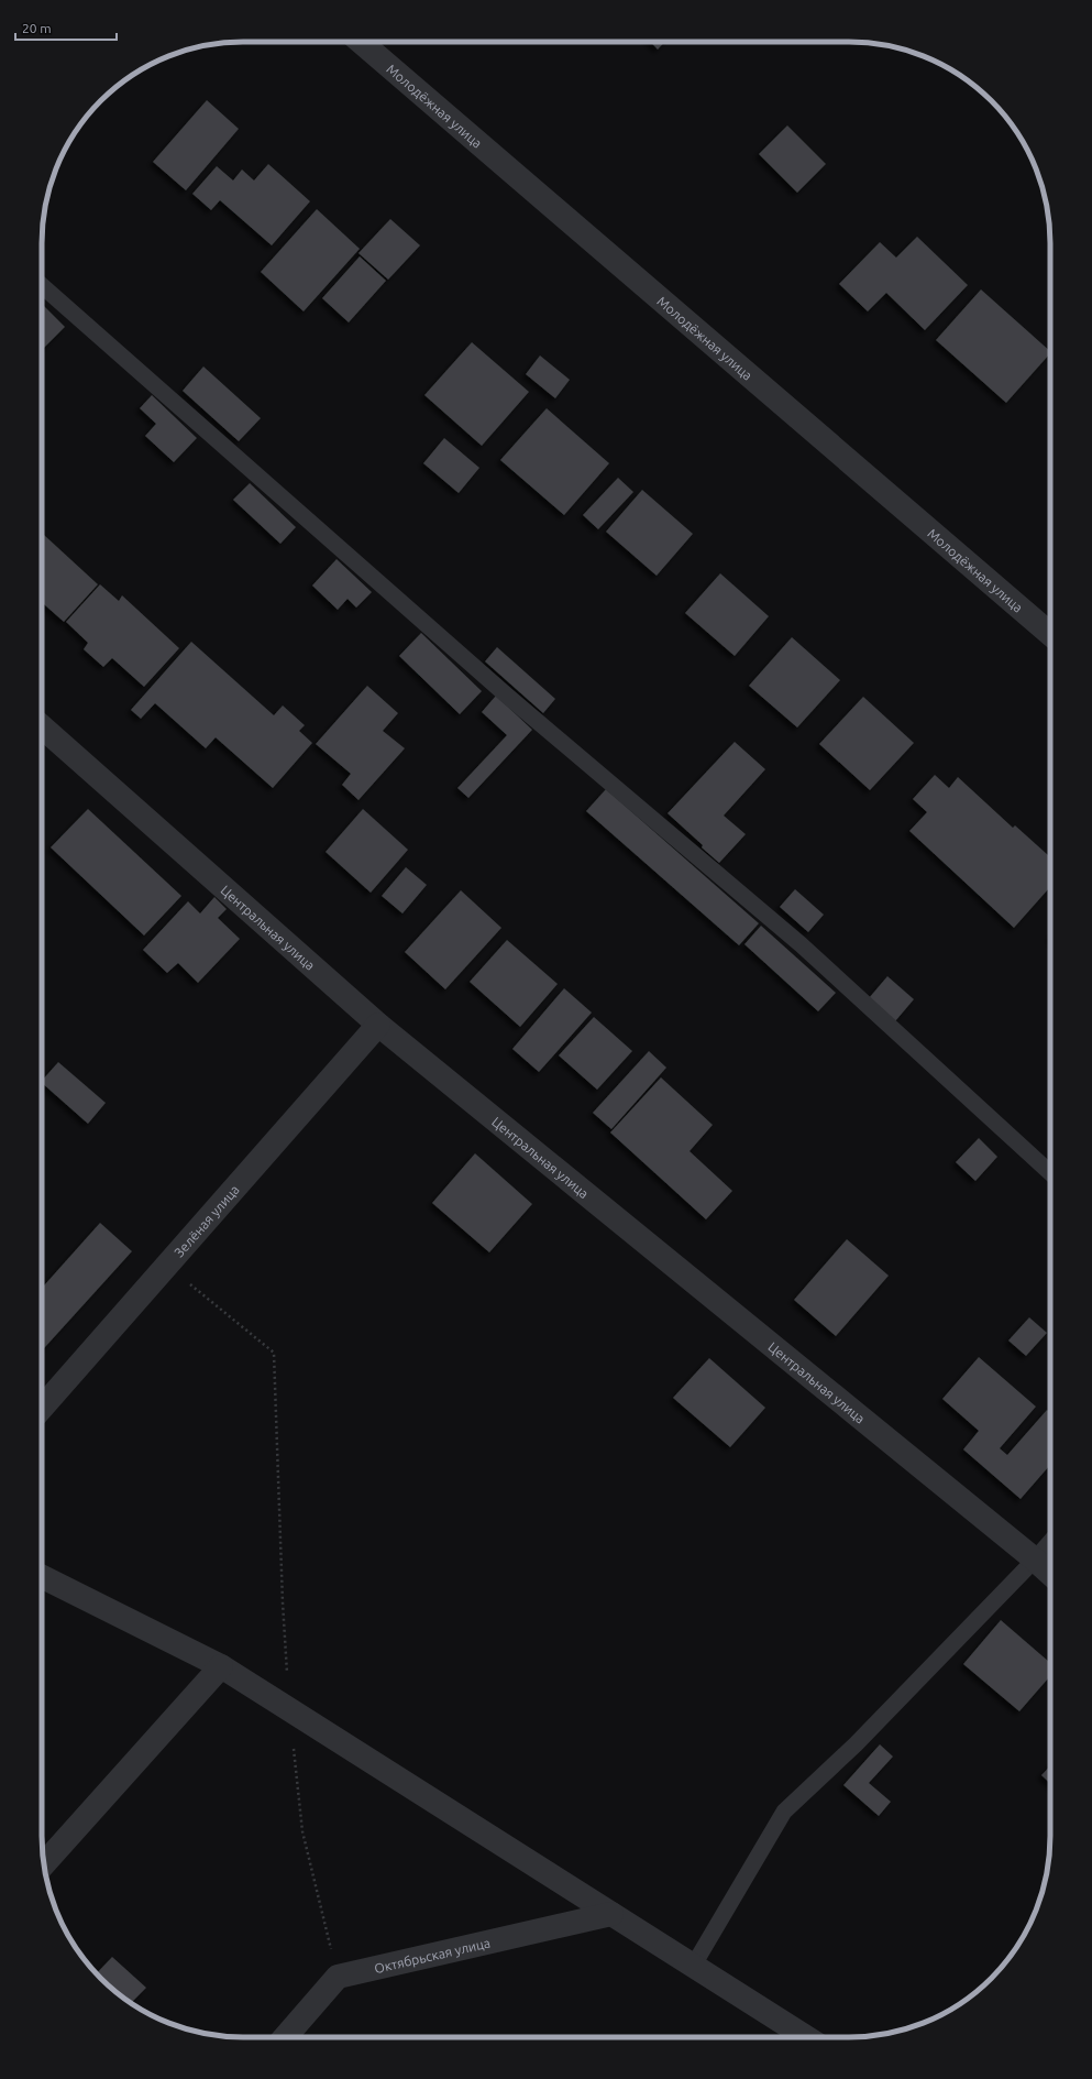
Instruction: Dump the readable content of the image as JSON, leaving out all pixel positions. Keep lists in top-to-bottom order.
{
  "streets": {
    "street": [
      "Молодёжная улица",
      "Центральная улица",
      "Зелёная улица",
      "Октябрьская улица"
    ]
  },
  "crossings": [
    ["Центральная улица", "Зелёная улица"]
  ],
  "scale_bar": "20 m"
}
